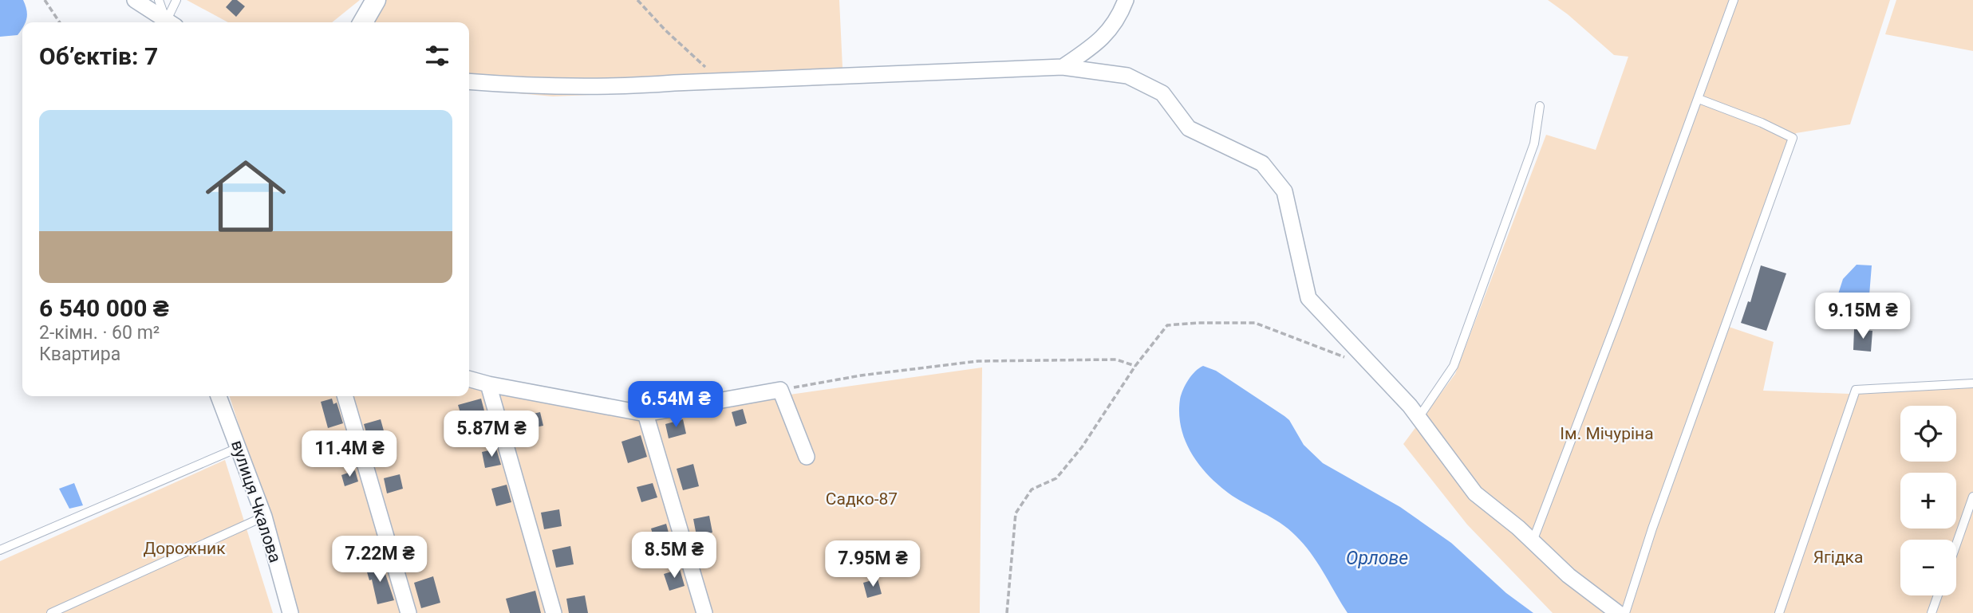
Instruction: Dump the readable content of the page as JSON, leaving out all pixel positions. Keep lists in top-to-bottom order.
{
  "streets": {
    "street": ["вулиця Чкалова"]
  },
  "water": ["Орлове"],
  "parks": [
    "Ім. Мічуріна",
    "Садко-87",
    "Дорожник",
    "Ягідка"
  ],
  "page": {
    "heading": "Об’єктів: 7",
    "list": [
      {
        "name": "6 540 000 ₴",
        "note": "2-кімн. · 60 m² · Квартира"
      }
    ],
    "price": [
      "9.15M ₴",
      "6.54M ₴",
      "5.87M ₴",
      "11.4M ₴",
      "8.5M ₴",
      "7.22M ₴",
      "7.95M ₴"
    ],
    "map_buttons": ["+", "−"]
  }
}
